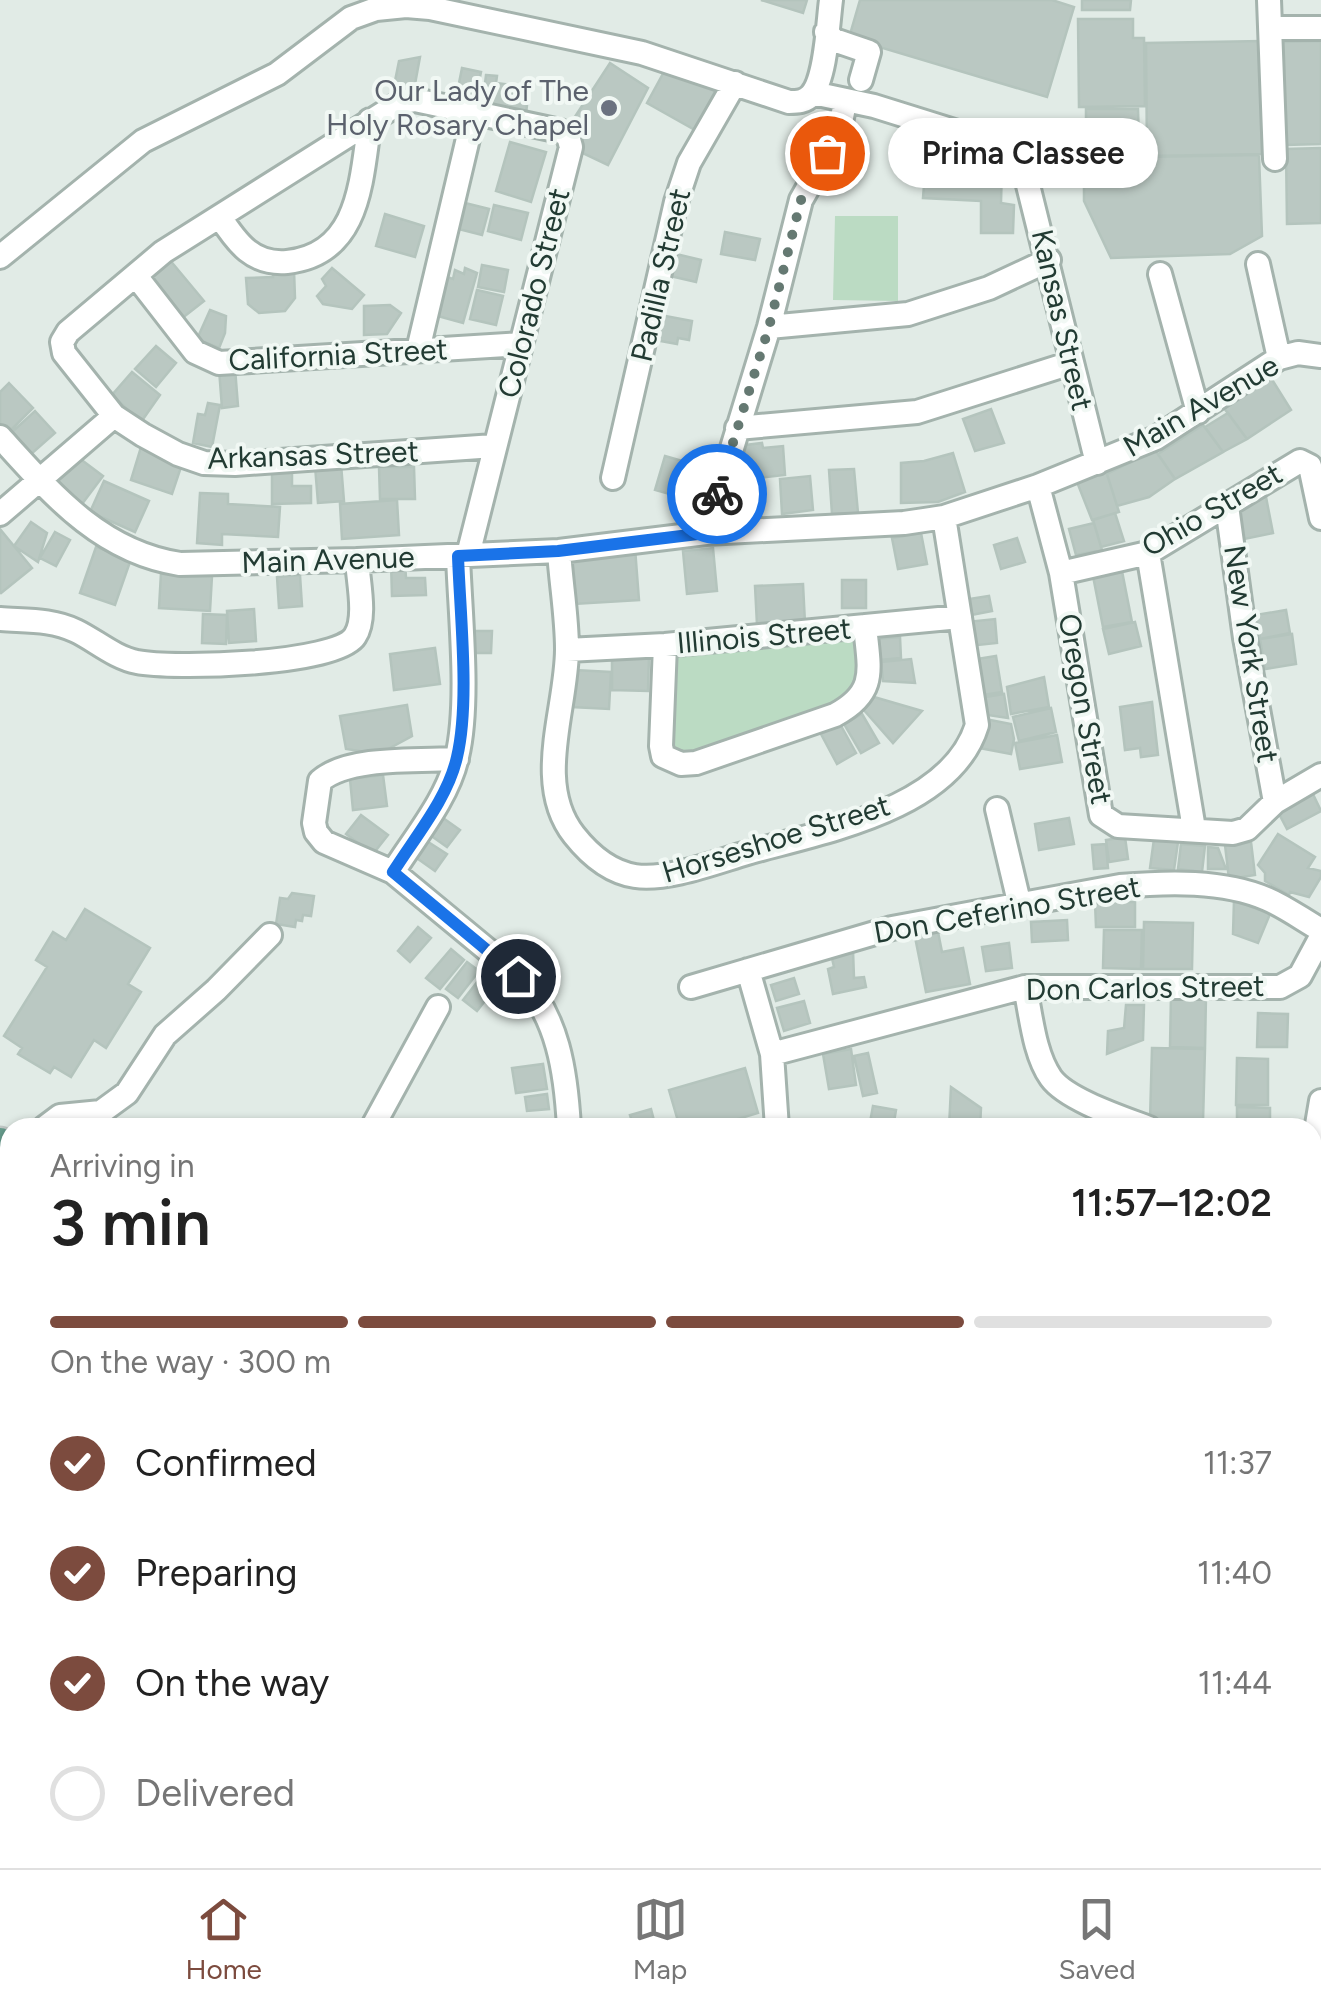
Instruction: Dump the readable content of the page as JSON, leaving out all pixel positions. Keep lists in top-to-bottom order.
{
  "streets": {
    "street": [
      "Padilla Street",
      "Colorado Street",
      "Kansas Street",
      "California Street",
      "Main Avenue",
      "Arkansas Street",
      "Ohio Street",
      "Illinois Street",
      "New York Street",
      "Oregon Street",
      "Horseshoe Street",
      "Don Ceferino Street",
      "Don Carlos Street"
    ]
  },
  "crossings": [
    ["Padilla Street", "Kansas Street"],
    ["Colorado Street", "California Street"],
    ["Colorado Street", "Main Avenue"],
    ["Colorado Street", "Arkansas Street"],
    ["Kansas Street", "Main Avenue"],
    ["Main Avenue", "Oregon Street"],
    ["Main Avenue", "Horseshoe Street"],
    ["Ohio Street", "New York Street"],
    ["Ohio Street", "Oregon Street"],
    ["Illinois Street", "Horseshoe Street"],
    ["New York Street", "Oregon Street"],
    ["Don Ceferino Street", "Don Carlos Street"]
  ],
  "places": ["Our Lady of The Holy Rosary Chapel", "Prima Classee"],
  "page": {
    "bubble": "Prima Classee",
    "heading": ["3 min", "Arriving in", "11:57–12:02"],
    "bar": "On the way · 300 m",
    "list": [
      ["Confirmed", "11:37"],
      ["Preparing", "11:40"],
      ["On the way", "11:44"],
      "Delivered"
    ],
    "tabs": ["Home", "Map", "Saved"]
  }
}
